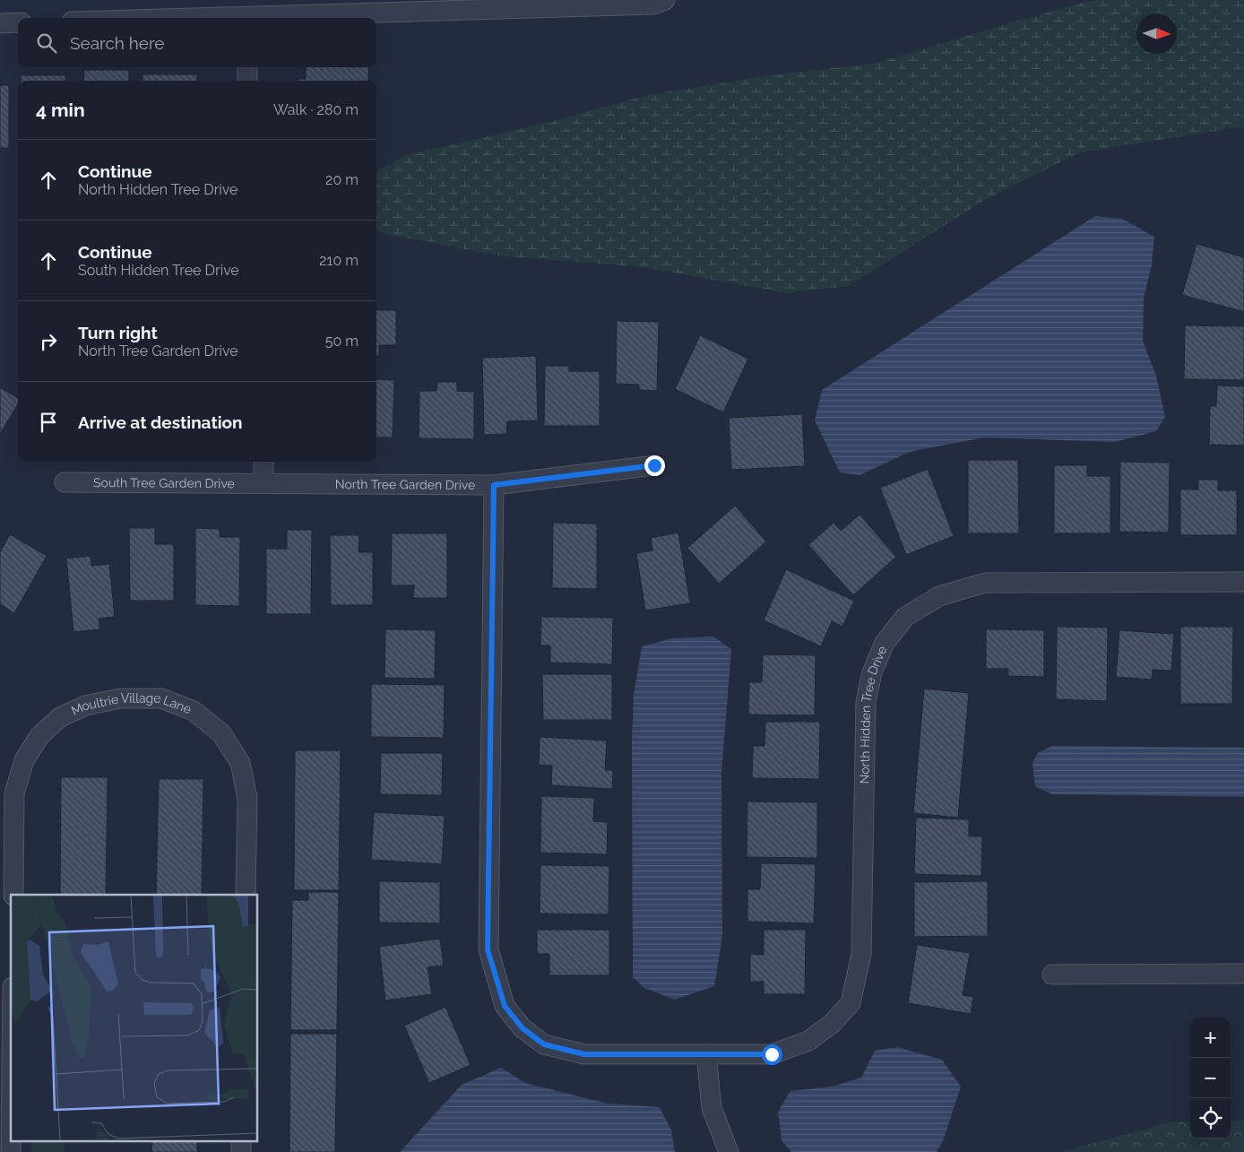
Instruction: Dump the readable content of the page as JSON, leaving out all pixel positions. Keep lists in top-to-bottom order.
{
  "streets": {
    "street": [
      "South Tree Garden Drive",
      "North Tree Garden Drive",
      "Moultrie Village Lane",
      "North Hidden Tree Drive"
    ]
  },
  "crossings": [
    ["South Tree Garden Drive", "North Tree Garden Drive"],
    ["North Tree Garden Drive", "North Hidden Tree Drive"]
  ],
  "north": "right",
  "page": {
    "search": "Search here",
    "heading": ["4 min", "Walk · 280 m"],
    "list": [
      ["Continue", "North Hidden Tree Drive", "20 m"],
      ["Continue", "South Hidden Tree Drive", "210 m"],
      ["Turn right", "North Tree Garden Drive", "50 m"],
      "Arrive at destination"
    ],
    "map_buttons": ["+", "−"]
  }
}
